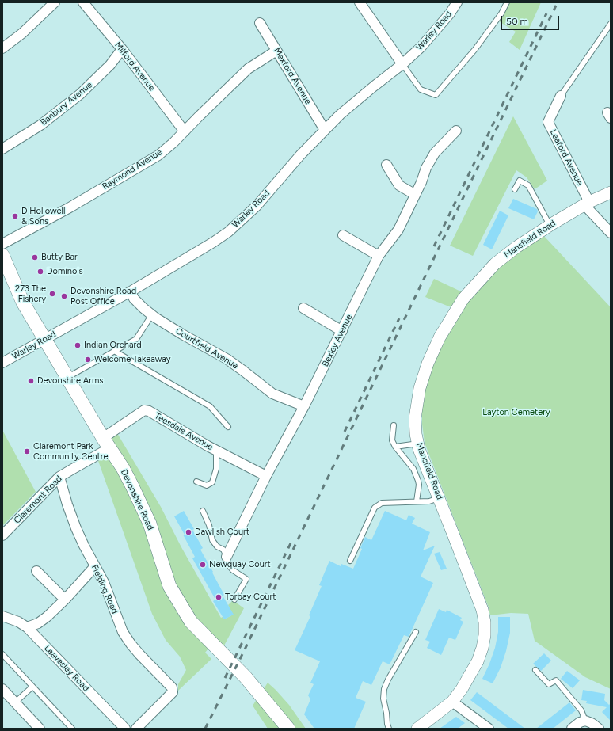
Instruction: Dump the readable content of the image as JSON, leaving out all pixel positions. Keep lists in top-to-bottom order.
{
  "streets": {
    "main road": ["Devonshire Road"],
    "street": [
      "Warley Road",
      "Milford Avenue",
      "Mexford Avenue",
      "Banbury Avenue",
      "Leaford Avenue",
      "Raymond Avenue",
      "Mansfield Road",
      "Bexley Avenue",
      "Courtfield Avenue",
      "Teesdale Avenue",
      "Claremont Road",
      "Fielding Road",
      "Leavesley Road"
    ]
  },
  "crossings": [
    ["Warley Road", "Mexford Avenue"],
    ["Warley Road", "Courtfield Avenue"],
    ["Warley Road", "Devonshire Road"],
    ["Milford Avenue", "Banbury Avenue"],
    ["Milford Avenue", "Raymond Avenue"],
    ["Mexford Avenue", "Raymond Avenue"],
    ["Leaford Avenue", "Mansfield Road"],
    ["Bexley Avenue", "Courtfield Avenue"],
    ["Bexley Avenue", "Teesdale Avenue"],
    ["Teesdale Avenue", "Claremont Road"],
    ["Teesdale Avenue", "Devonshire Road"],
    ["Claremont Road", "Devonshire Road"],
    ["Claremont Road", "Fielding Road"]
  ],
  "parks": ["Layton Cemetery"],
  "places": [
    "D Hollowell & Sons",
    "Butty Bar",
    "Domino's",
    "273 The Fishery",
    "Devonshire Road Post Office",
    "Indian Orchard",
    "Welcome Takeaway",
    "Devonshire Arms",
    "Claremont Park Community Centre",
    "Dawlish Court",
    "Newquay Court",
    "Torbay Court"
  ],
  "scale_bar": "50 m"
}
